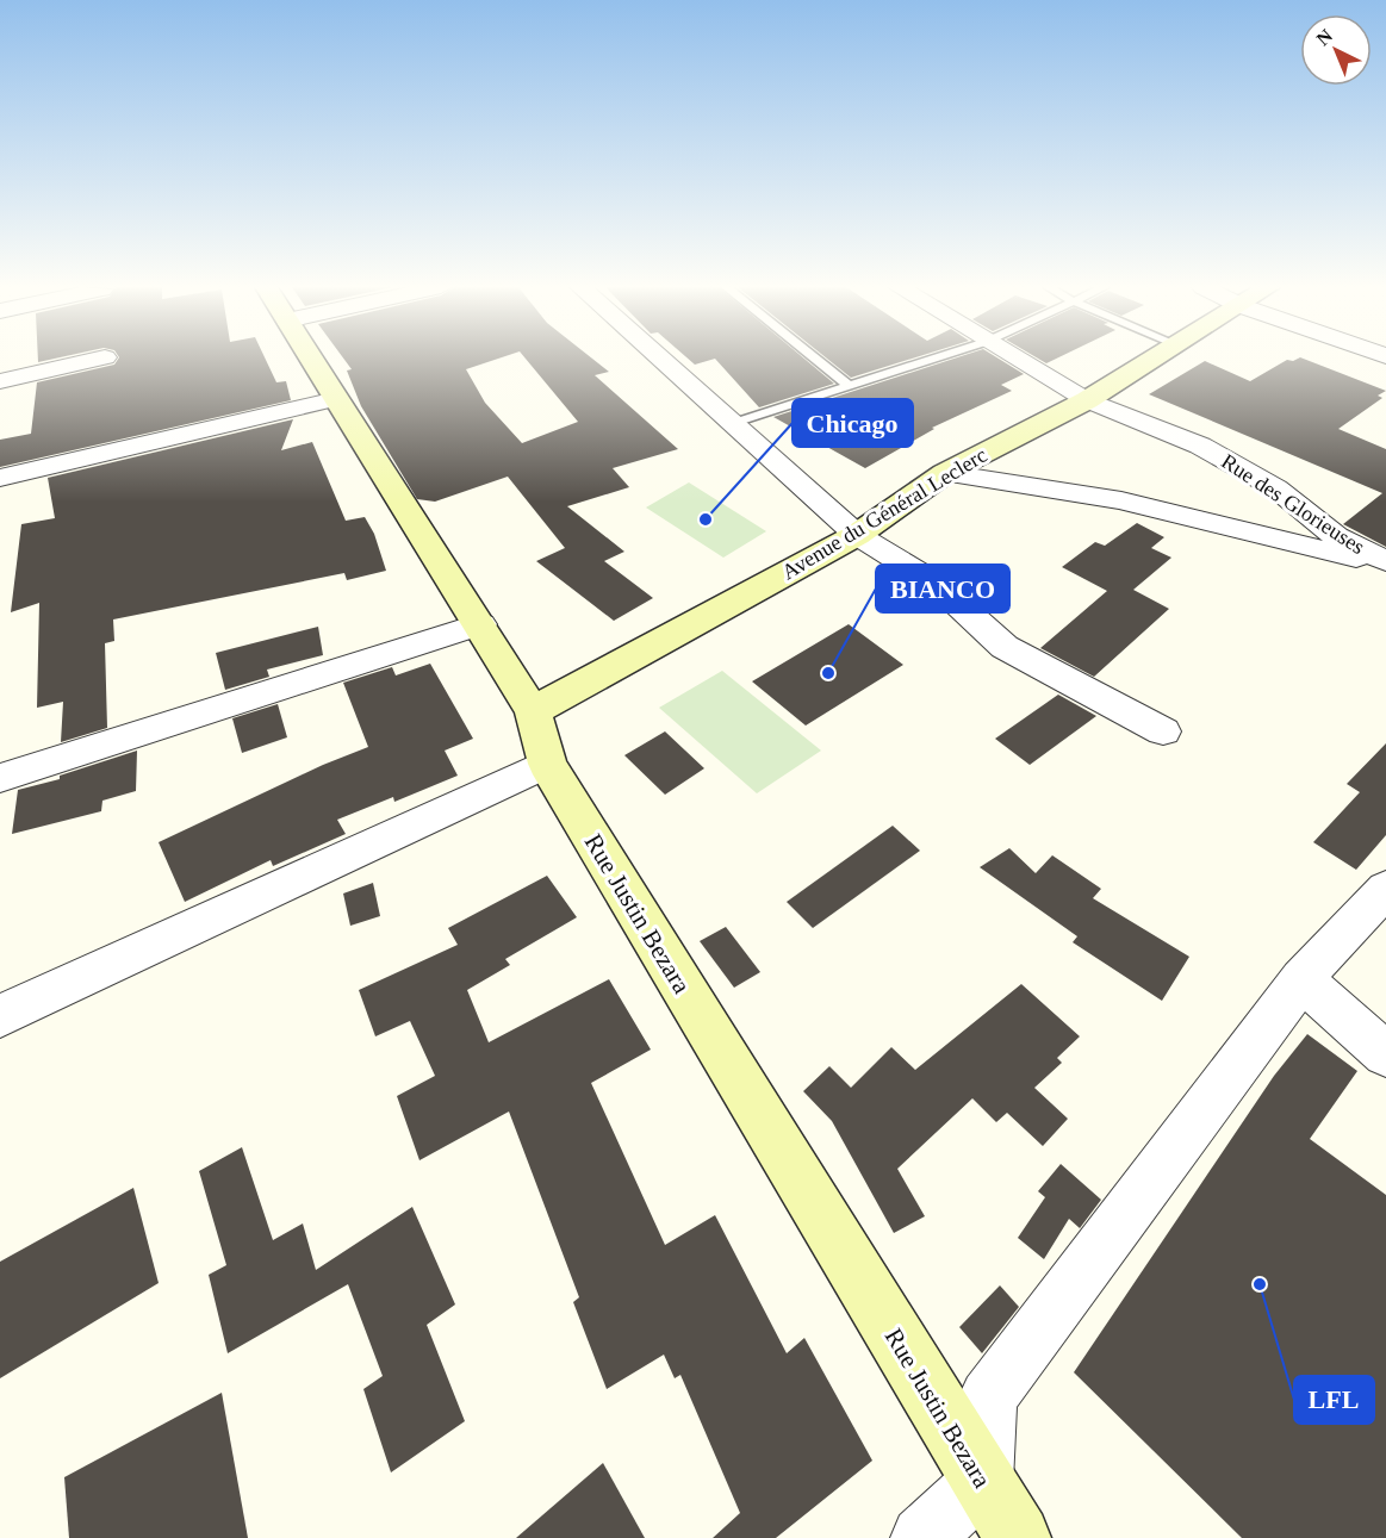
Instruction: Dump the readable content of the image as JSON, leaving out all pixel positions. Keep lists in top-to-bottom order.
{
  "streets": {
    "main road": ["Avenue du Général Leclerc", "Rue Justin Bezara"],
    "street": ["Rue des Glorieuses"]
  },
  "crossings": [
    ["Rue des Glorieuses", "Avenue du Général Leclerc"],
    ["Avenue du Général Leclerc", "Rue Justin Bezara"]
  ],
  "places": ["Chicago", "BIANCO", "LFL"],
  "north": "top left"
}
